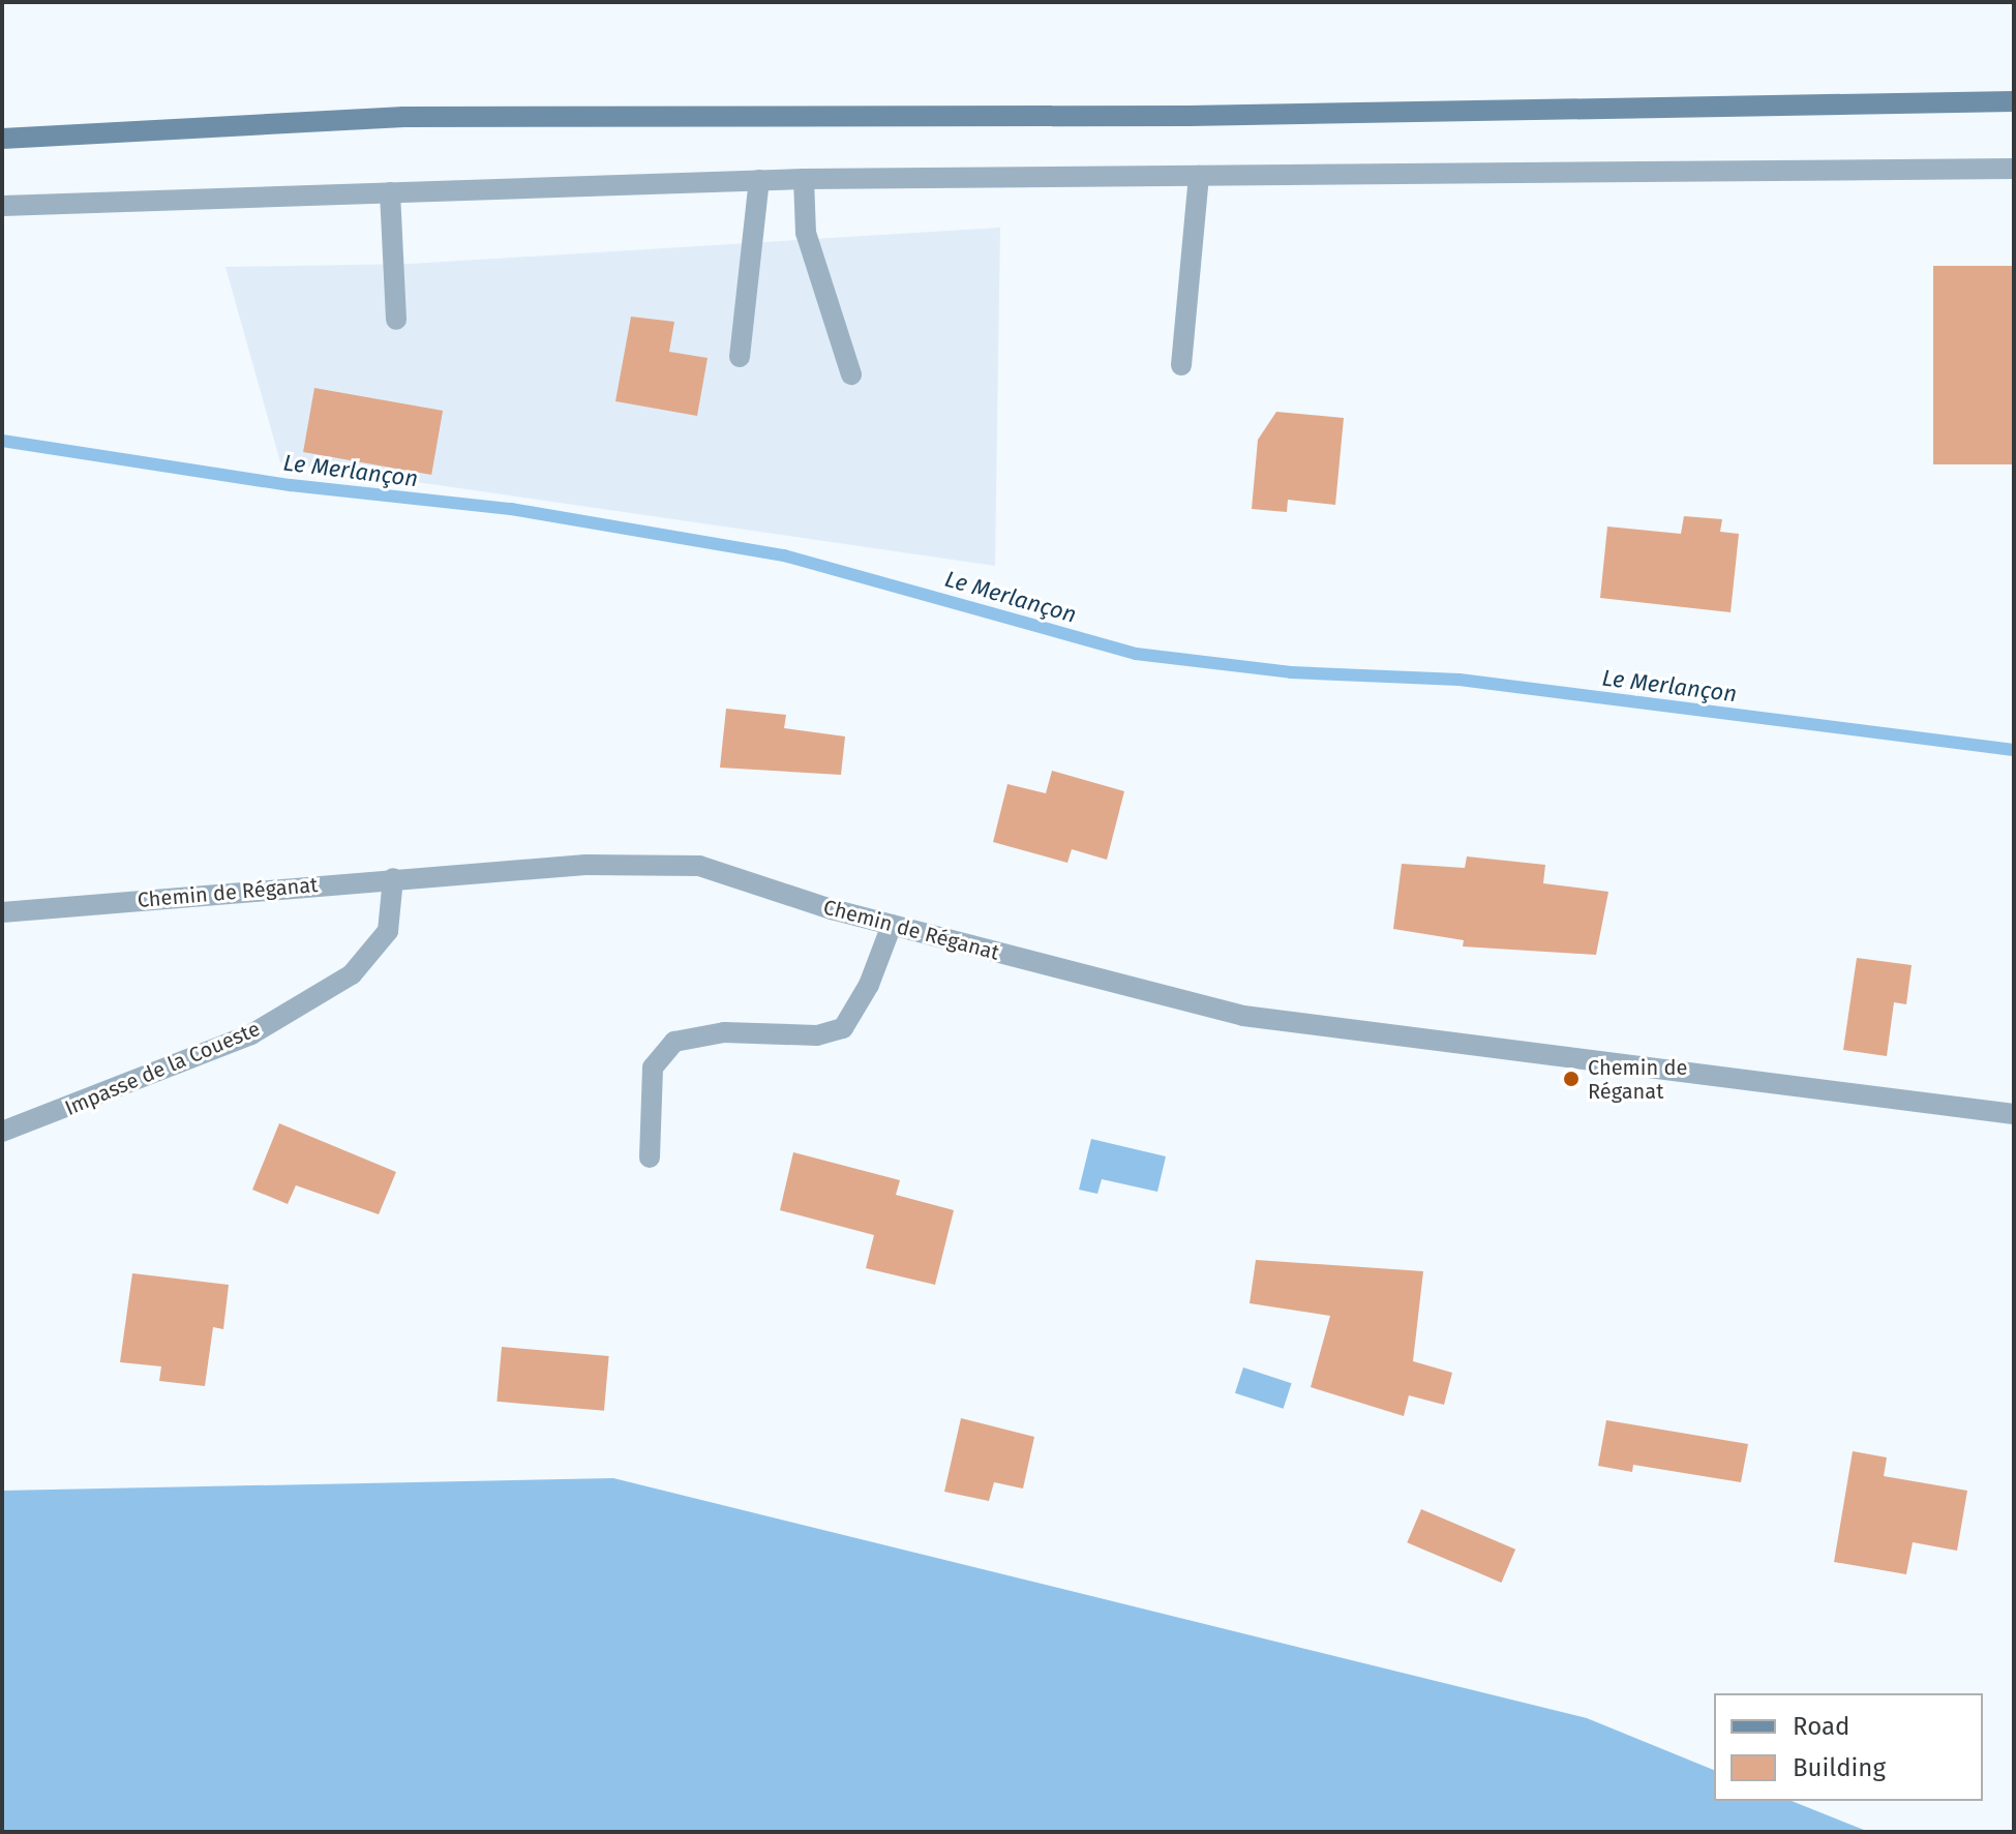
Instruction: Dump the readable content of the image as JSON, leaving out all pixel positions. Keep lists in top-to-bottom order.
{
  "streets": {
    "street": ["Chemin de Réganat", "Impasse de la Coueste"]
  },
  "crossings": [
    ["Chemin de Réganat", "Impasse de la Coueste"]
  ],
  "water": ["Le Merlançon"],
  "places": ["Chemin de Réganat"],
  "legend": ["Road", "Building"]
}
